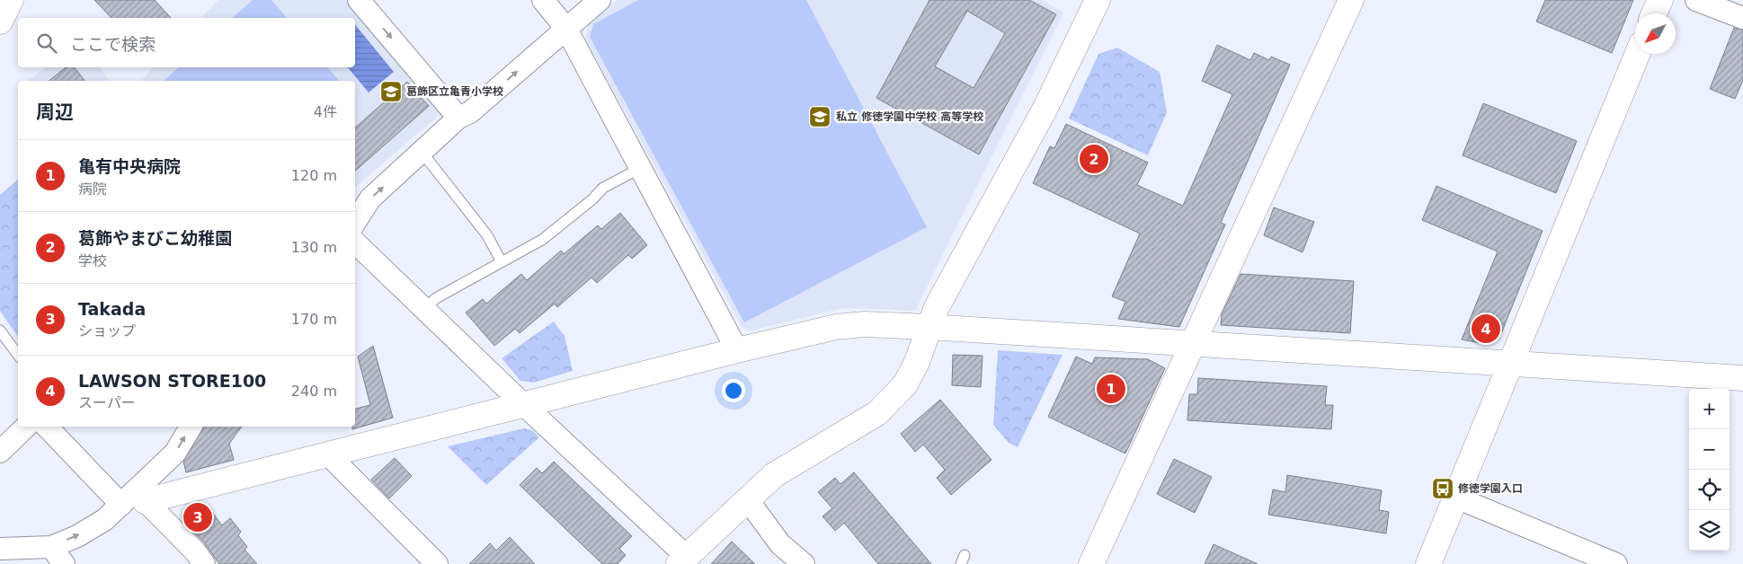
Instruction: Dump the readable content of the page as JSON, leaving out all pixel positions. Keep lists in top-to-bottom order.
{
  "places": {
    "school or university": ["葛飾区立亀青小学校", "私立 修徳学園中学校 高等学校"],
    "bus stop": ["修徳学園入口"]
  },
  "north": "bottom left",
  "page": {
    "search": "ここで検索",
    "heading": ["周辺", "4件"],
    "list": [
      {
        "mark": "1",
        "name": "亀有中央病院",
        "note": "病院",
        "value": "120 m"
      },
      {
        "mark": "2",
        "name": "葛飾やまびこ幼稚園",
        "note": "学校",
        "value": "130 m"
      },
      {
        "mark": "3",
        "name": "Takada",
        "note": "ショップ",
        "value": "170 m"
      },
      {
        "mark": "4",
        "name": "LAWSON STORE100",
        "note": "スーパー",
        "value": "240 m"
      }
    ],
    "pins": [
      "2",
      "4",
      "1",
      "3"
    ],
    "map_buttons": ["+", "−"]
  }
}
